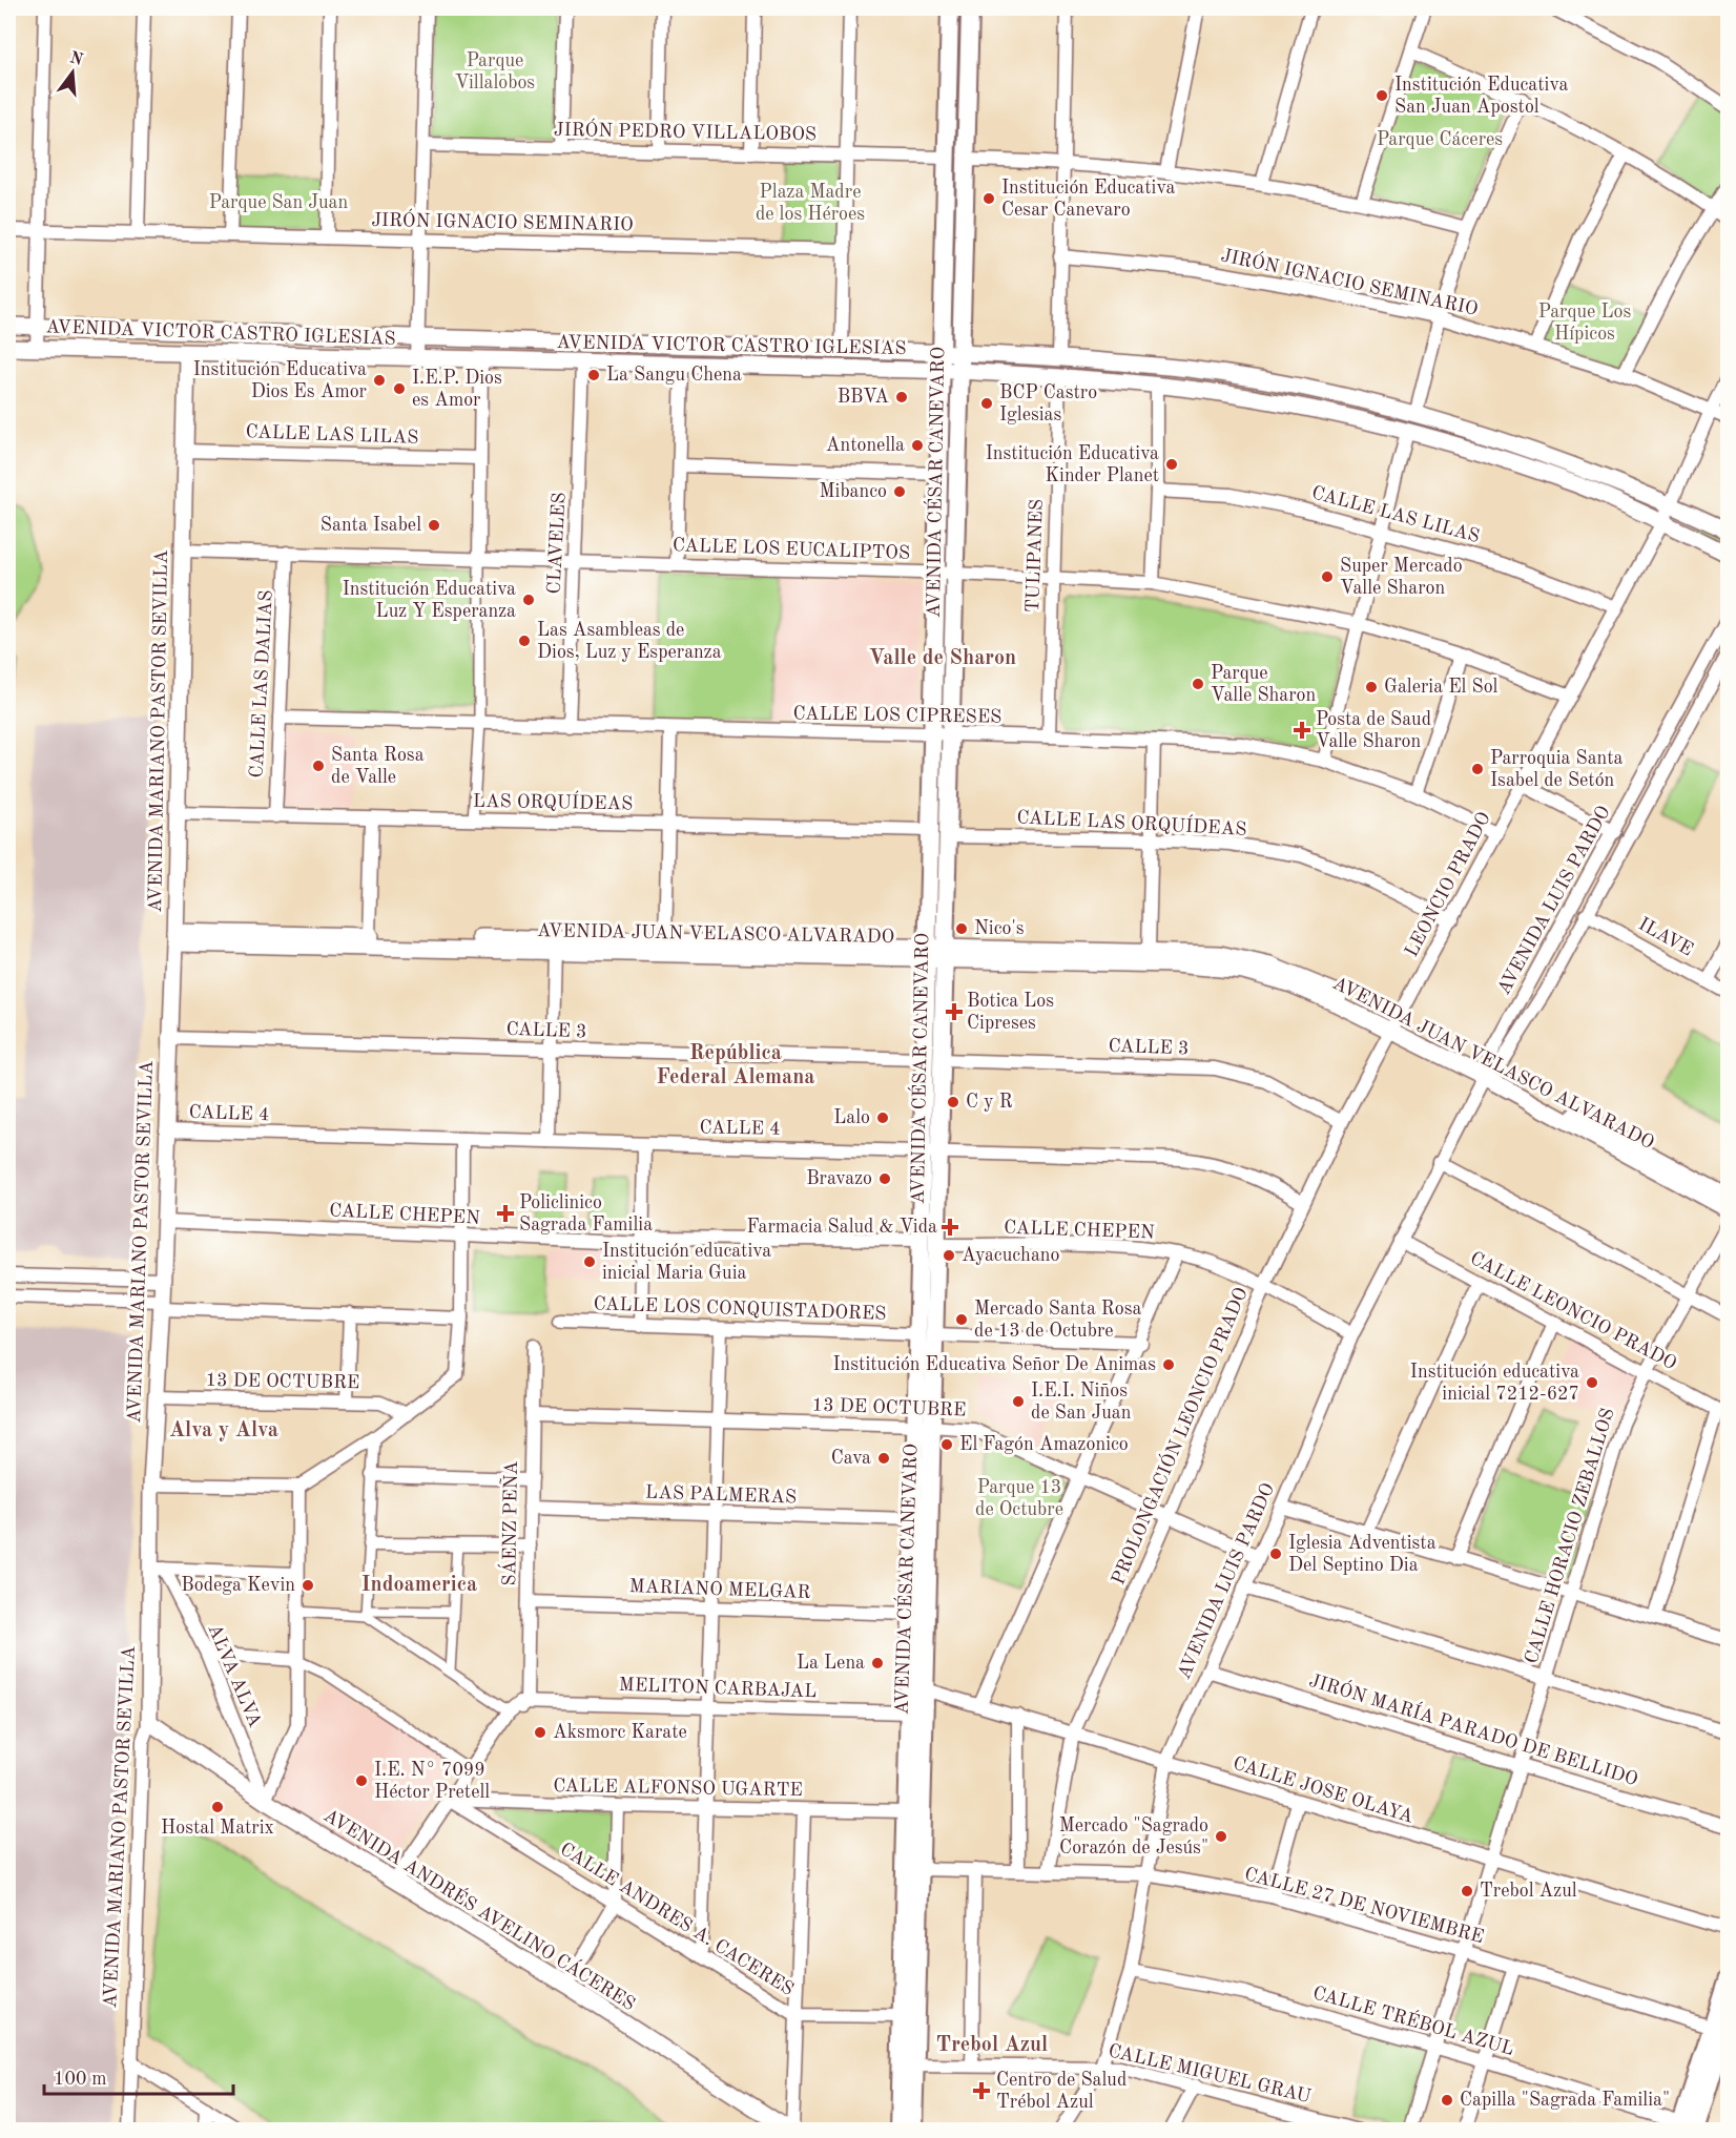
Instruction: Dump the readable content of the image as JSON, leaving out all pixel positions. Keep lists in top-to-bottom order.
{
  "streets": {
    "main road": ["AVENIDA CÉSAR CANEVARO"],
    "street": [
      "JIRÓN PEDRO VILLALOBOS",
      "JIRÓN IGNACIO SEMINARIO",
      "AVENIDA VICTOR CASTRO IGLESIAS",
      "CALLE LAS LILAS",
      "CLAVELES",
      "CALLE LOS EUCALIPTOS",
      "TULIPANES",
      "CALLE LAS DALIAS",
      "CALLE LOS CIPRESES",
      "AVENIDA MARIANO PASTOR SEVILLA",
      "LAS ORQUÍDEAS",
      "CALLE LAS ORQUÍDEAS",
      "LEONCIO PRADO",
      "AVENIDA LUIS PARDO",
      "AVENIDA JUAN VELASCO ALVARADO",
      "ILAVE",
      "CALLE 3",
      "CALLE 4",
      "CALLE CHEPEN",
      "CALLE LOS CONQUISTADORES",
      "CALLE LEONCIO PRADO",
      "13 DE OCTUBRE",
      "PROLONGACIÓN LEONCIO PRADO",
      "LAS PALMERAS",
      "SÁENZ PEÑA",
      "CALLE HORACIO ZEBALLOS",
      "MARIANO MELGAR",
      "ALVA ALVA",
      "MELITON CARBAJAL",
      "JIRÓN MARÍA PARADO DE BELLIDO",
      "CALLE ALFONSO UGARTE",
      "CALLE JOSE OLAYA",
      "CALLE 27 DE NOVIEMBRE",
      "AVENIDA ANDRÉS AVELINO CÁCERES",
      "CALLE ANDRES A. CACERES",
      "CALLE TRÉBOL AZUL",
      "CALLE MIGUEL GRAU"
    ]
  },
  "crossings": [
    ["JIRÓN PEDRO VILLALOBOS", "AVENIDA CÉSAR CANEVARO"],
    ["JIRÓN IGNACIO SEMINARIO", "LEONCIO PRADO"],
    ["AVENIDA VICTOR CASTRO IGLESIAS", "AVENIDA CÉSAR CANEVARO"],
    ["AVENIDA VICTOR CASTRO IGLESIAS", "CLAVELES"],
    ["AVENIDA VICTOR CASTRO IGLESIAS", "TULIPANES"],
    ["AVENIDA VICTOR CASTRO IGLESIAS", "AVENIDA MARIANO PASTOR SEVILLA"],
    ["AVENIDA VICTOR CASTRO IGLESIAS", "LEONCIO PRADO"],
    ["CALLE LAS LILAS", "AVENIDA MARIANO PASTOR SEVILLA"],
    ["CALLE LAS LILAS", "LEONCIO PRADO"],
    ["AVENIDA CÉSAR CANEVARO", "CALLE LOS EUCALIPTOS"],
    ["AVENIDA CÉSAR CANEVARO", "CALLE LOS CIPRESES"],
    ["AVENIDA CÉSAR CANEVARO", "LAS ORQUÍDEAS"],
    ["AVENIDA CÉSAR CANEVARO", "CALLE LAS ORQUÍDEAS"],
    ["AVENIDA CÉSAR CANEVARO", "AVENIDA JUAN VELASCO ALVARADO"],
    ["AVENIDA CÉSAR CANEVARO", "CALLE 3"],
    ["AVENIDA CÉSAR CANEVARO", "CALLE 4"],
    ["AVENIDA CÉSAR CANEVARO", "CALLE CHEPEN"],
    ["AVENIDA CÉSAR CANEVARO", "CALLE LOS CONQUISTADORES"],
    ["AVENIDA CÉSAR CANEVARO", "13 DE OCTUBRE"],
    ["AVENIDA CÉSAR CANEVARO", "LAS PALMERAS"],
    ["AVENIDA CÉSAR CANEVARO", "MARIANO MELGAR"],
    ["AVENIDA CÉSAR CANEVARO", "MELITON CARBAJAL"],
    ["AVENIDA CÉSAR CANEVARO", "CALLE ALFONSO UGARTE"],
    ["AVENIDA CÉSAR CANEVARO", "CALLE JOSE OLAYA"],
    ["AVENIDA CÉSAR CANEVARO", "CALLE 27 DE NOVIEMBRE"],
    ["AVENIDA CÉSAR CANEVARO", "CALLE ANDRES A. CACERES"],
    ["AVENIDA CÉSAR CANEVARO", "CALLE MIGUEL GRAU"],
    ["CLAVELES", "CALLE LOS EUCALIPTOS"],
    ["CLAVELES", "CALLE LOS CIPRESES"],
    ["CALLE LOS EUCALIPTOS", "TULIPANES"],
    ["CALLE LOS EUCALIPTOS", "CALLE LAS DALIAS"],
    ["CALLE LOS EUCALIPTOS", "AVENIDA MARIANO PASTOR SEVILLA"],
    ["CALLE LOS EUCALIPTOS", "LEONCIO PRADO"],
    ["TULIPANES", "CALLE LOS CIPRESES"],
    ["CALLE LAS DALIAS", "CALLE LOS CIPRESES"],
    ["CALLE LAS DALIAS", "LAS ORQUÍDEAS"],
    ["CALLE LOS CIPRESES", "LEONCIO PRADO"],
    ["AVENIDA MARIANO PASTOR SEVILLA", "LAS ORQUÍDEAS"],
    ["AVENIDA MARIANO PASTOR SEVILLA", "AVENIDA JUAN VELASCO ALVARADO"],
    ["AVENIDA MARIANO PASTOR SEVILLA", "CALLE 3"],
    ["AVENIDA MARIANO PASTOR SEVILLA", "CALLE 4"],
    ["AVENIDA MARIANO PASTOR SEVILLA", "CALLE CHEPEN"],
    ["AVENIDA MARIANO PASTOR SEVILLA", "13 DE OCTUBRE"],
    ["AVENIDA MARIANO PASTOR SEVILLA", "ALVA ALVA"],
    ["AVENIDA MARIANO PASTOR SEVILLA", "AVENIDA ANDRÉS AVELINO CÁCERES"],
    ["CALLE LAS ORQUÍDEAS", "LEONCIO PRADO"],
    ["LEONCIO PRADO", "AVENIDA JUAN VELASCO ALVARADO"],
    ["LEONCIO PRADO", "PROLONGACIÓN LEONCIO PRADO"],
    ["AVENIDA LUIS PARDO", "AVENIDA JUAN VELASCO ALVARADO"],
    ["AVENIDA LUIS PARDO", "ILAVE"],
    ["AVENIDA LUIS PARDO", "CALLE CHEPEN"],
    ["AVENIDA LUIS PARDO", "CALLE LEONCIO PRADO"],
    ["AVENIDA LUIS PARDO", "13 DE OCTUBRE"],
    ["AVENIDA LUIS PARDO", "JIRÓN MARÍA PARADO DE BELLIDO"],
    ["AVENIDA LUIS PARDO", "CALLE JOSE OLAYA"],
    ["AVENIDA LUIS PARDO", "CALLE 27 DE NOVIEMBRE"],
    ["AVENIDA LUIS PARDO", "CALLE TRÉBOL AZUL"],
    ["AVENIDA LUIS PARDO", "CALLE MIGUEL GRAU"],
    ["AVENIDA JUAN VELASCO ALVARADO", "PROLONGACIÓN LEONCIO PRADO"],
    ["CALLE 3", "PROLONGACIÓN LEONCIO PRADO"],
    ["CALLE 4", "PROLONGACIÓN LEONCIO PRADO"],
    ["CALLE CHEPEN", "PROLONGACIÓN LEONCIO PRADO"],
    ["CALLE LEONCIO PRADO", "CALLE HORACIO ZEBALLOS"],
    ["13 DE OCTUBRE", "PROLONGACIÓN LEONCIO PRADO"],
    ["13 DE OCTUBRE", "SÁENZ PEÑA"],
    ["PROLONGACIÓN LEONCIO PRADO", "CALLE JOSE OLAYA"],
    ["PROLONGACIÓN LEONCIO PRADO", "CALLE 27 DE NOVIEMBRE"],
    ["LAS PALMERAS", "SÁENZ PEÑA"],
    ["SÁENZ PEÑA", "MARIANO MELGAR"],
    ["SÁENZ PEÑA", "MELITON CARBAJAL"],
    ["CALLE HORACIO ZEBALLOS", "JIRÓN MARÍA PARADO DE BELLIDO"],
    ["CALLE HORACIO ZEBALLOS", "CALLE JOSE OLAYA"],
    ["CALLE HORACIO ZEBALLOS", "CALLE 27 DE NOVIEMBRE"],
    ["CALLE HORACIO ZEBALLOS", "CALLE TRÉBOL AZUL"],
    ["ALVA ALVA", "AVENIDA ANDRÉS AVELINO CÁCERES"],
    ["CALLE ALFONSO UGARTE", "CALLE ANDRES A. CACERES"]
  ],
  "districts": [
    "Valle de Sharon",
    "República Federal Alemana",
    "Alva y Alva",
    "Indoamerica",
    "Trebol Azul"
  ],
  "parks": [
    "Parque Villalobos",
    "Parque Cáceres",
    "Plaza Madre de los Héroes",
    "Parque San Juan",
    "Parque Los Hípicos",
    "Parque 13 de Octubre"
  ],
  "places": {
    "other": [
      "Institución Educativa San Juan Apostol",
      "Institución Educativa Cesar Canevaro",
      "La Sangu Chena",
      "Institución Educativa Dios Es Amor",
      "I.E.P. Dios es Amor",
      "BBVA",
      "BCP Castro Iglesias",
      "Antonella",
      "Institución Educativa Kinder Planet",
      "Mibanco",
      "Santa Isabel",
      "Super Mercado Valle Sharon",
      "Institución Educativa Luz Y Esperanza",
      "Las Asambleas de Dios, Luz y Esperanza",
      "Parque Valle Sharon",
      "Galeria El Sol",
      "Santa Rosa de Valle",
      "Parroquia Santa Isabel de Setón",
      "Nico's",
      "C y R",
      "Lalo",
      "Bravazo",
      "Ayacuchano",
      "Institución educativa inicial Maria Guia",
      "Mercado Santa Rosa de 13 de Octubre",
      "Institución Educativa Señor De Animas",
      "Institución educativa inicial 7212-627",
      "I.E.I. Niños de San Juan",
      "El Fagón Amazonico",
      "Cava",
      "Iglesia Adventista Del Septino Dia",
      "Bodega Kevin",
      "La Lena",
      "Aksmorc Karate",
      "I.E. N° 7099 Héctor Pretell",
      "Hostal Matrix",
      "Mercado \"Sagrado Corazón de Jesús\"",
      "Trebol Azul",
      "Capilla \"Sagrada Familia\""
    ],
    "health": [
      "Posta de Saud Valle Sharon",
      "Botica Los Cipreses",
      "Policlinico Sagrada Familia",
      "Farmacia Salud & Vida",
      "Centro de Salud Trébol Azul"
    ]
  },
  "scale_bar": "100 m",
  "north": "top"
}
